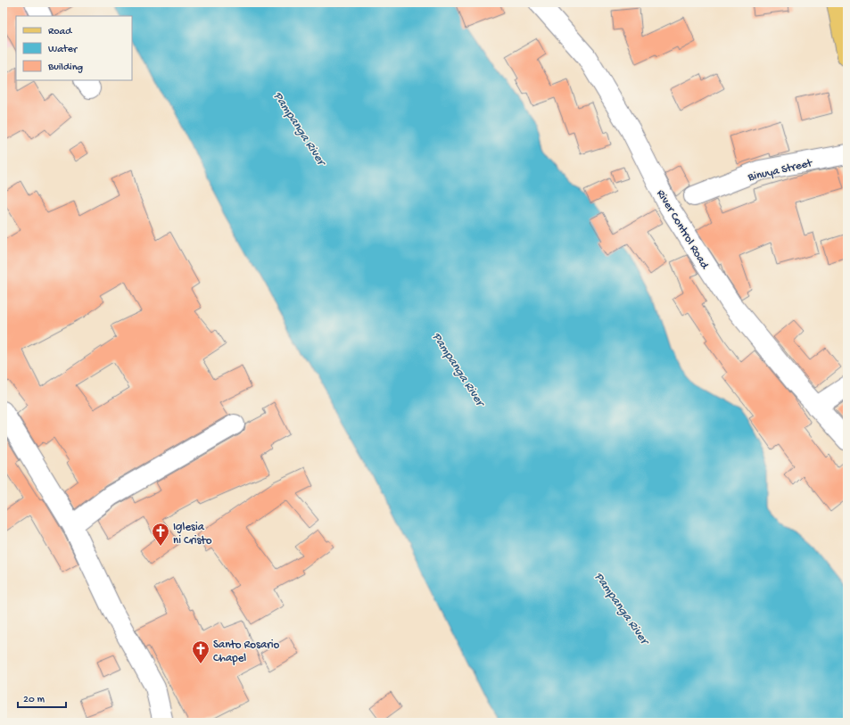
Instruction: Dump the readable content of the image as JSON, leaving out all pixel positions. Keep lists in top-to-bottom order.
{
  "streets": {
    "street": ["Binuya Street", "River Control Road"]
  },
  "water": ["Pampanga River"],
  "places": {
    "church": ["Iglesia ni Cristo", "Santo Rosario Chapel"]
  },
  "legend": ["Road", "Water", "Building"],
  "scale_bar": "20 m"
}
